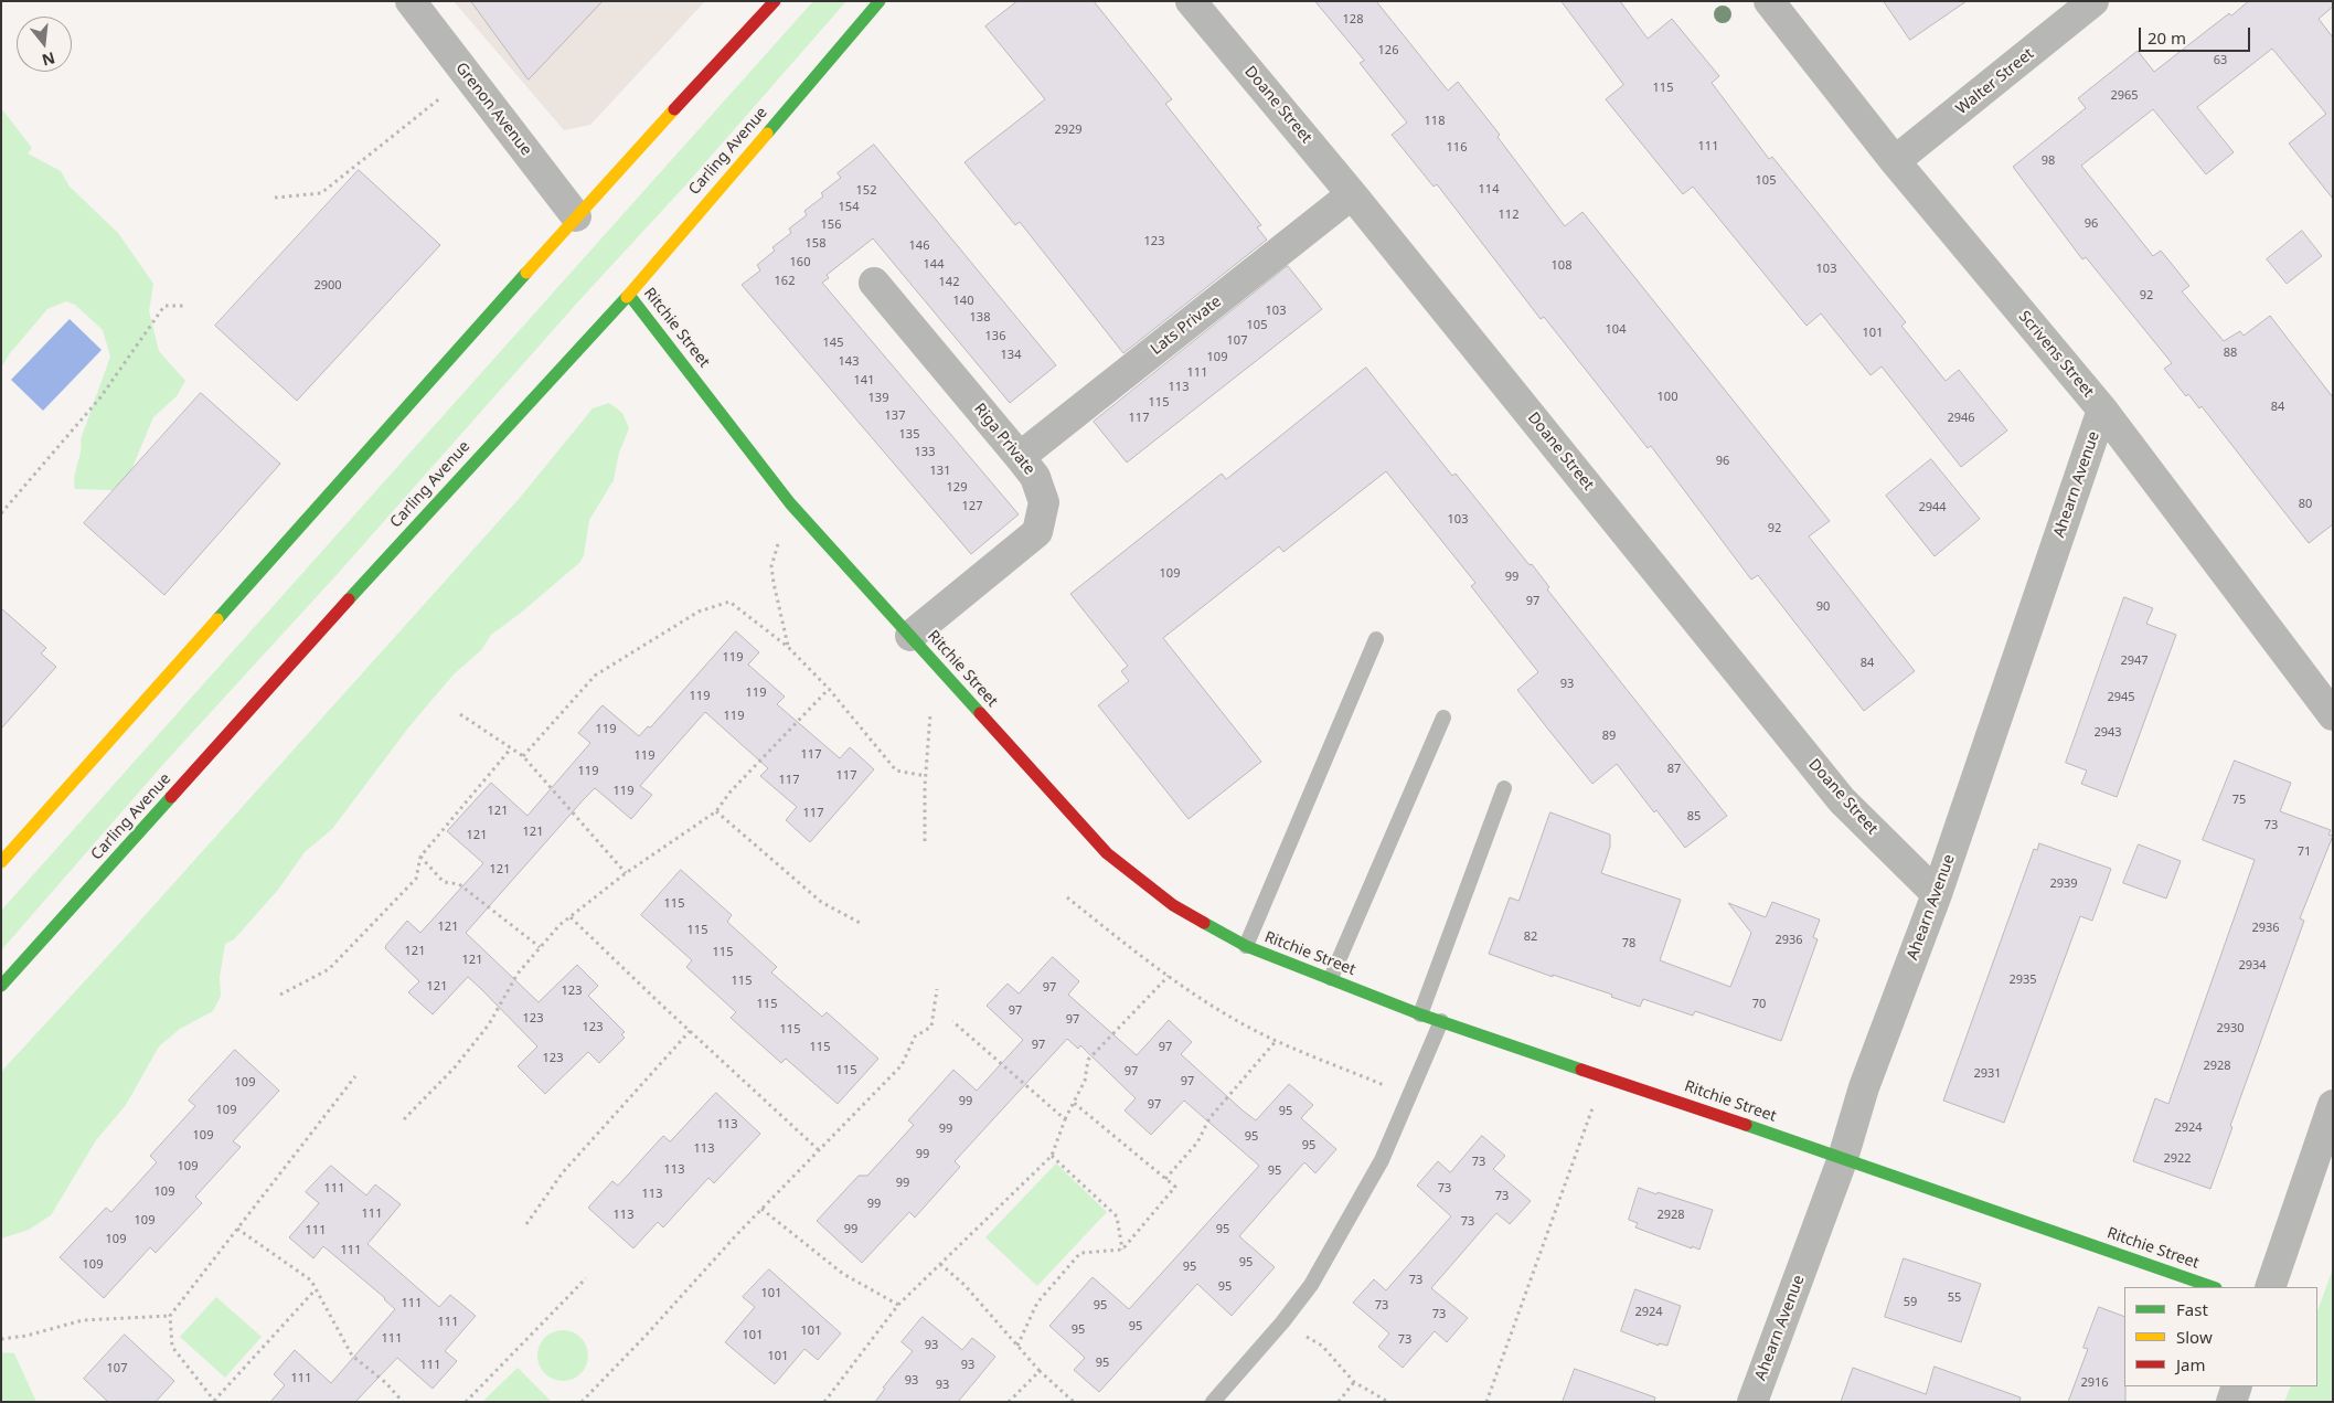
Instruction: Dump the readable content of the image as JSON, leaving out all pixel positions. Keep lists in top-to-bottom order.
{
  "streets": {
    "main road": ["Carling Avenue", "Ritchie Street"],
    "street": [
      "Walter Street",
      "Doane Street",
      "Grenon Avenue",
      "Lats Private",
      "Scrivens Street",
      "Riga Private",
      "Ahearn Avenue"
    ]
  },
  "crossings": [
    ["Walter Street", "Scrivens Street"],
    ["Doane Street", "Lats Private"],
    ["Doane Street", "Ahearn Avenue"],
    ["Carling Avenue", "Ritchie Street"],
    ["Lats Private", "Riga Private"],
    ["Ritchie Street", "Riga Private"],
    ["Ritchie Street", "Ahearn Avenue"],
    ["Scrivens Street", "Ahearn Avenue"]
  ],
  "house_numbers": [
    "128",
    "126",
    "63",
    "115",
    "2965",
    "118",
    "2929",
    "111",
    "116",
    "98",
    "105",
    "114",
    "152",
    "154",
    "112",
    "96",
    "156",
    "123",
    "158",
    "146",
    "160",
    "144",
    "108",
    "103",
    "162",
    "142",
    "2900",
    "92",
    "140",
    "103",
    "138",
    "105",
    "104",
    "101",
    "136",
    "107",
    "145",
    "88",
    "134",
    "109",
    "143",
    "111",
    "141",
    "113",
    "100",
    "139",
    "115",
    "84",
    "137",
    "117",
    "2946",
    "135",
    "133",
    "96",
    "131",
    "129",
    "80",
    "127",
    "2944",
    "103",
    "92",
    "109",
    "99",
    "97",
    "90",
    "119",
    "2947",
    "84",
    "93",
    "119",
    "119",
    "2945",
    "119",
    "119",
    "2943",
    "89",
    "117",
    "119",
    "87",
    "119",
    "117",
    "117",
    "119",
    "75",
    "121",
    "117",
    "85",
    "73",
    "121",
    "121",
    "71",
    "121",
    "2939",
    "115",
    "121",
    "2936",
    "115",
    "82",
    "2936",
    "78",
    "121",
    "115",
    "121",
    "2934",
    "2935",
    "115",
    "121",
    "97",
    "123",
    "115",
    "70",
    "97",
    "123",
    "97",
    "123",
    "2930",
    "115",
    "97",
    "115",
    "97",
    "123",
    "2928",
    "115",
    "97",
    "2931",
    "97",
    "109",
    "99",
    "97",
    "109",
    "95",
    "113",
    "2924",
    "99",
    "109",
    "95",
    "95",
    "113",
    "99",
    "2922",
    "73",
    "109",
    "113",
    "95",
    "99",
    "111",
    "73",
    "109",
    "113",
    "73",
    "99",
    "111",
    "113",
    "2928",
    "109",
    "73",
    "99",
    "95",
    "111",
    "109",
    "111",
    "95",
    "109",
    "95",
    "73",
    "95",
    "101",
    "55",
    "59",
    "111",
    "95",
    "73",
    "2924",
    "73",
    "111",
    "95",
    "95",
    "101",
    "101",
    "111",
    "73",
    "93",
    "101",
    "95",
    "111",
    "93",
    "107",
    "111",
    "93",
    "2916",
    "93"
  ],
  "legend": ["Fast", "Slow", "Jam"],
  "scale_bar": "20 m",
  "north": "bottom"
}
